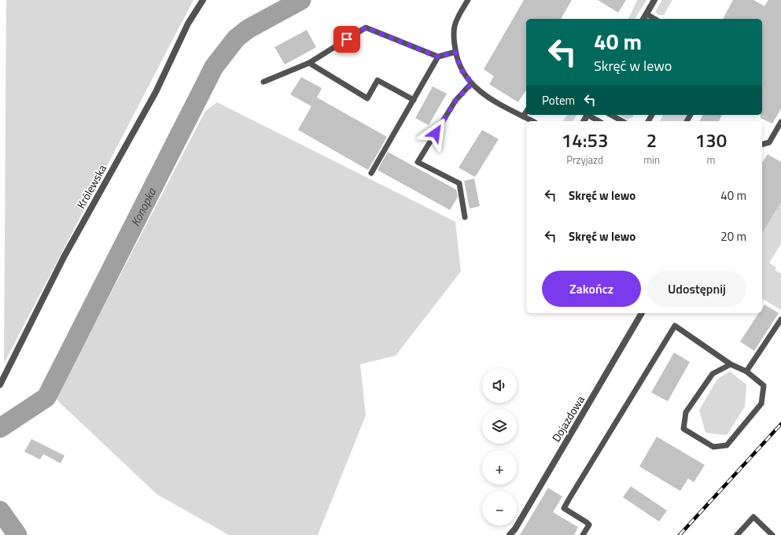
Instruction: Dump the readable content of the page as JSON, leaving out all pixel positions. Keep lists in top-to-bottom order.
{
  "streets": {
    "street": ["Królewska", "Dojazdowa"]
  },
  "water": ["Konopka"],
  "page": {
    "turn": ["40 m", "Skręć w lewo"],
    "then": "Potem",
    "eta": [
      "14:53",
      "Przyjazd",
      "2",
      "min",
      "130",
      "m"
    ],
    "list": [
      {
        "name": "Skręć w lewo",
        "value": "40 m"
      },
      {
        "name": "Skręć w lewo",
        "value": "20 m"
      }
    ],
    "buttons": ["Zakończ", "Udostępnij"],
    "map_buttons": ["+", "−"]
  }
}
